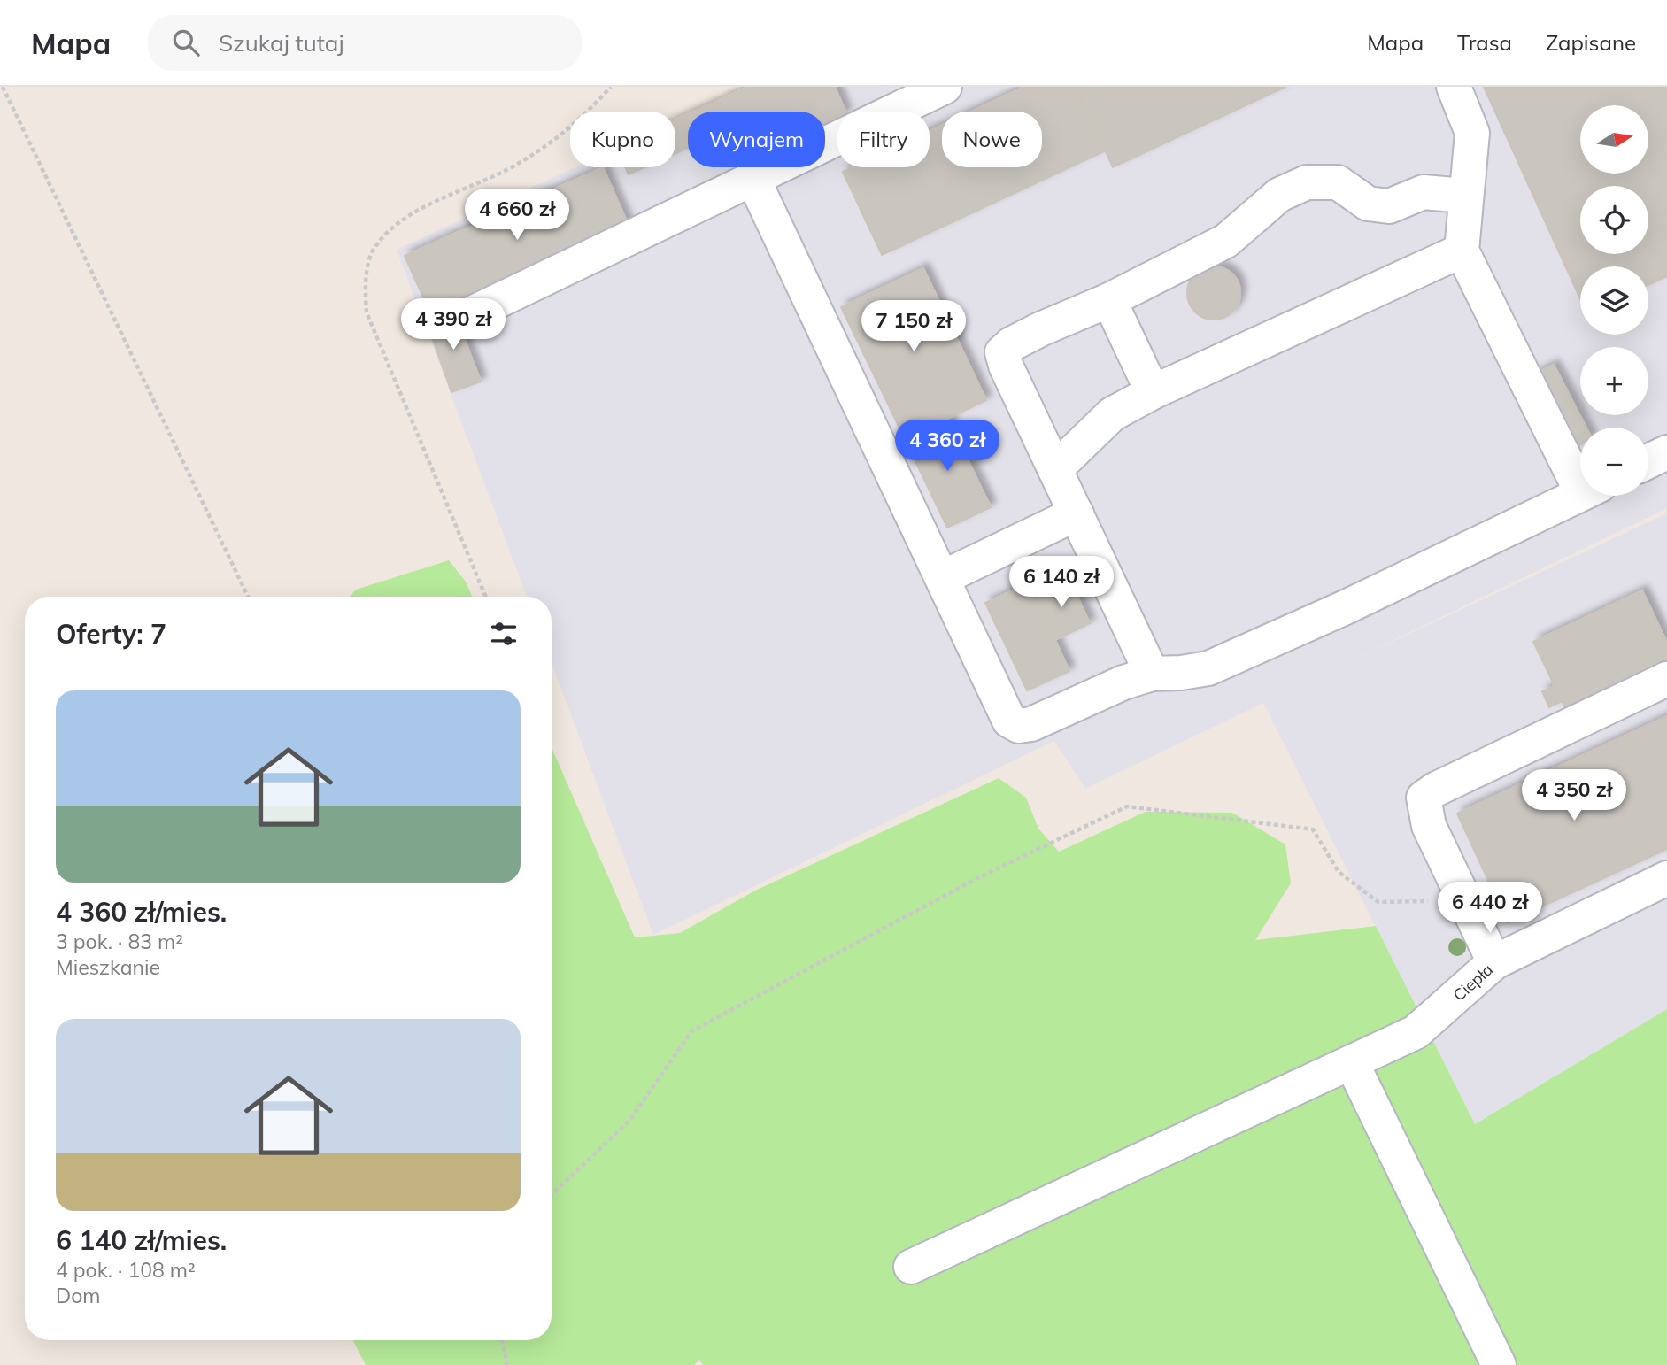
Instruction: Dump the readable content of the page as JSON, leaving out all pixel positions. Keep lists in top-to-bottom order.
{
  "streets": {
    "street": ["Ciepła"]
  },
  "north": "right",
  "page": {
    "header": "Mapa",
    "search": "Szukaj tutaj",
    "nav": ["Mapa", "Trasa", "Zapisane"],
    "map_buttons": ["+", "−"],
    "chip": [
      "Kupno",
      "Wynajem",
      "Filtry",
      "Nowe"
    ],
    "price": [
      "4 660 zł",
      "4 390 zł",
      "7 150 zł",
      "4 360 zł",
      "6 140 zł",
      "4 350 zł",
      "6 440 zł"
    ],
    "heading": "Oferty: 7",
    "list": [
      {
        "name": "4 360 zł/mies.",
        "note": "3 pok. · 83 m² · Mieszkanie"
      },
      {
        "name": "6 140 zł/mies.",
        "note": "4 pok. · 108 m² · Dom"
      }
    ]
  }
}
